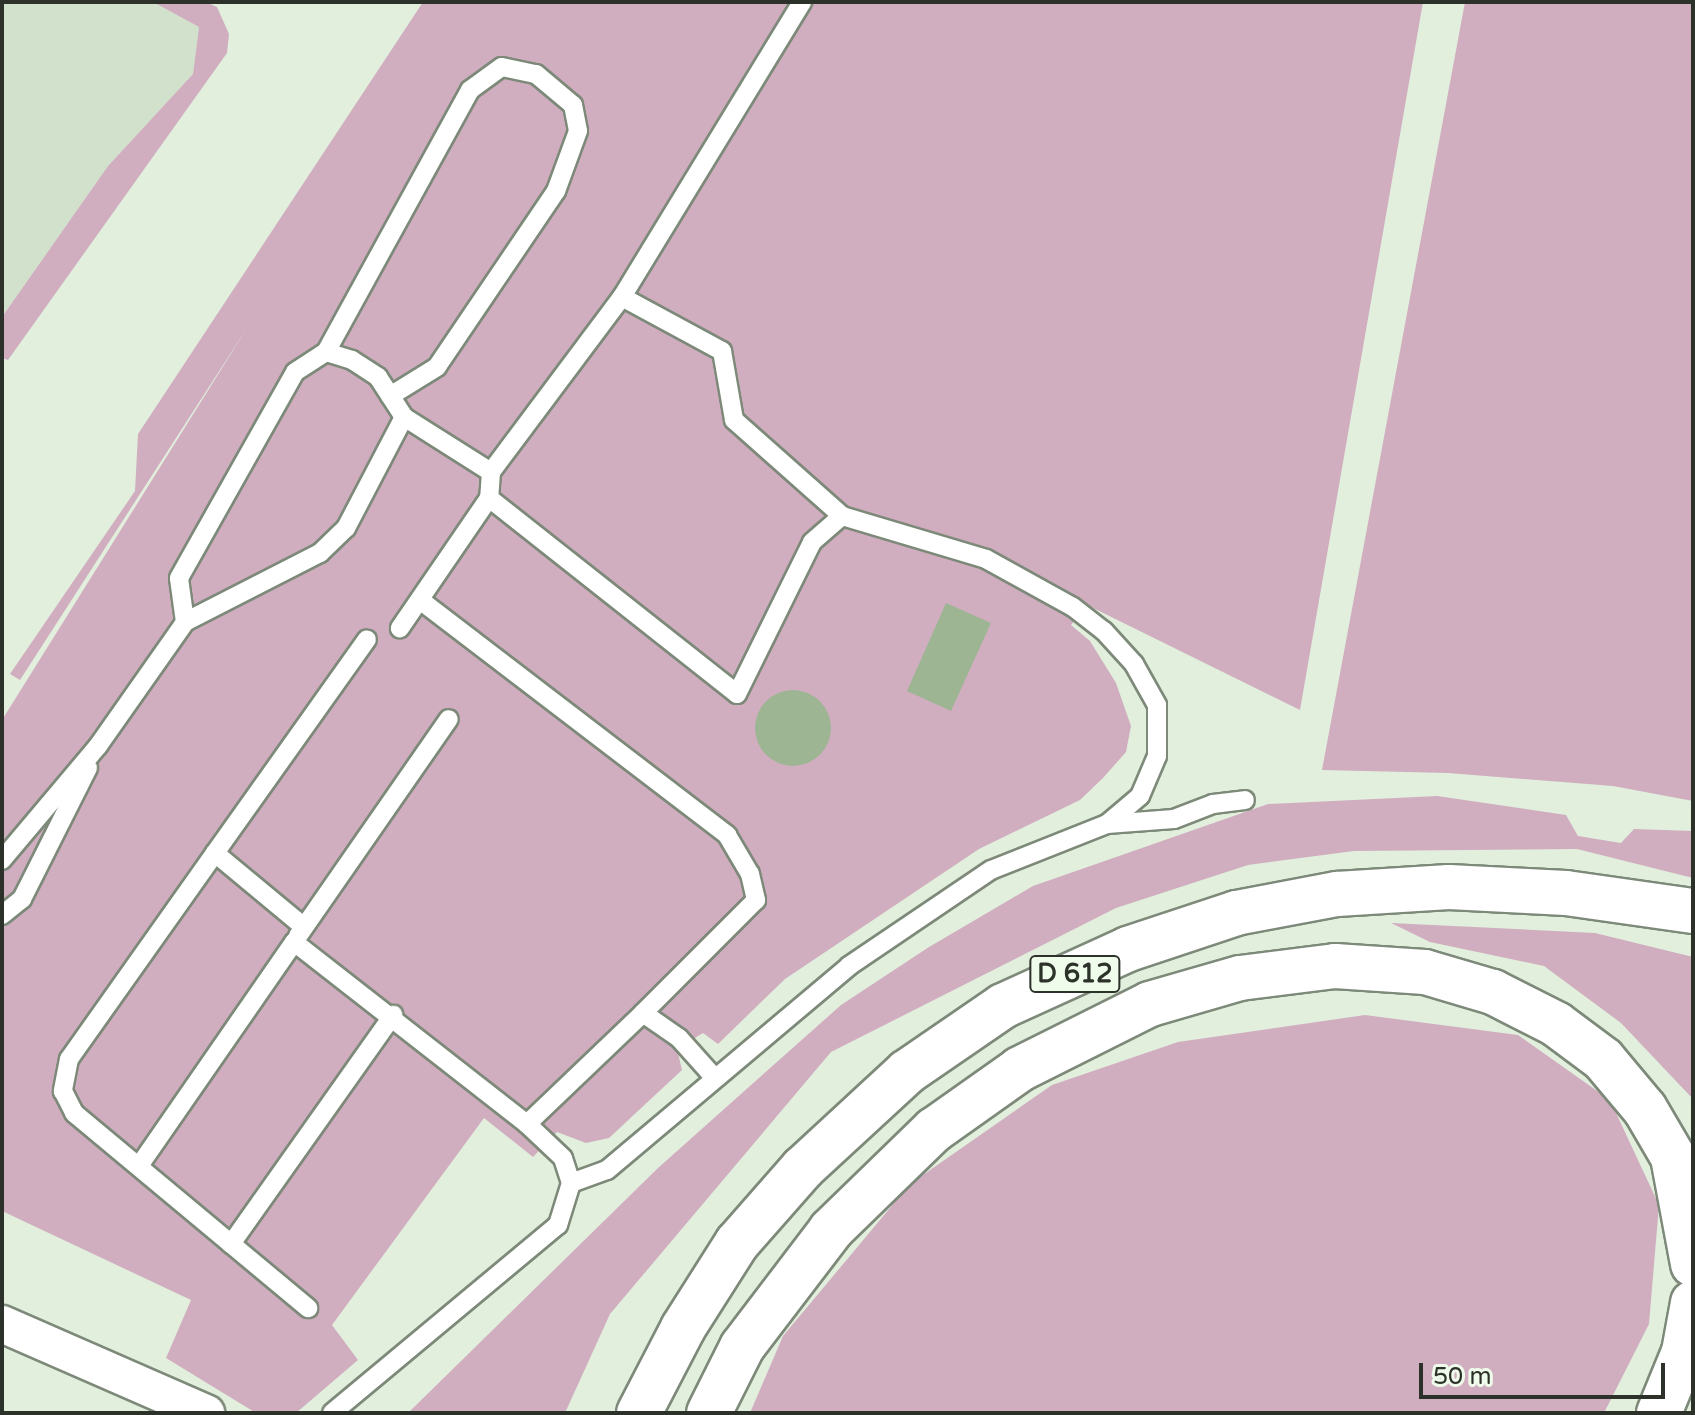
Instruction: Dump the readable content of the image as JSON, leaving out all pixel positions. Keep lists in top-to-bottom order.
{
  "streets": {
    "highway": ["D 612"]
  },
  "scale_bar": "50 m"
}
